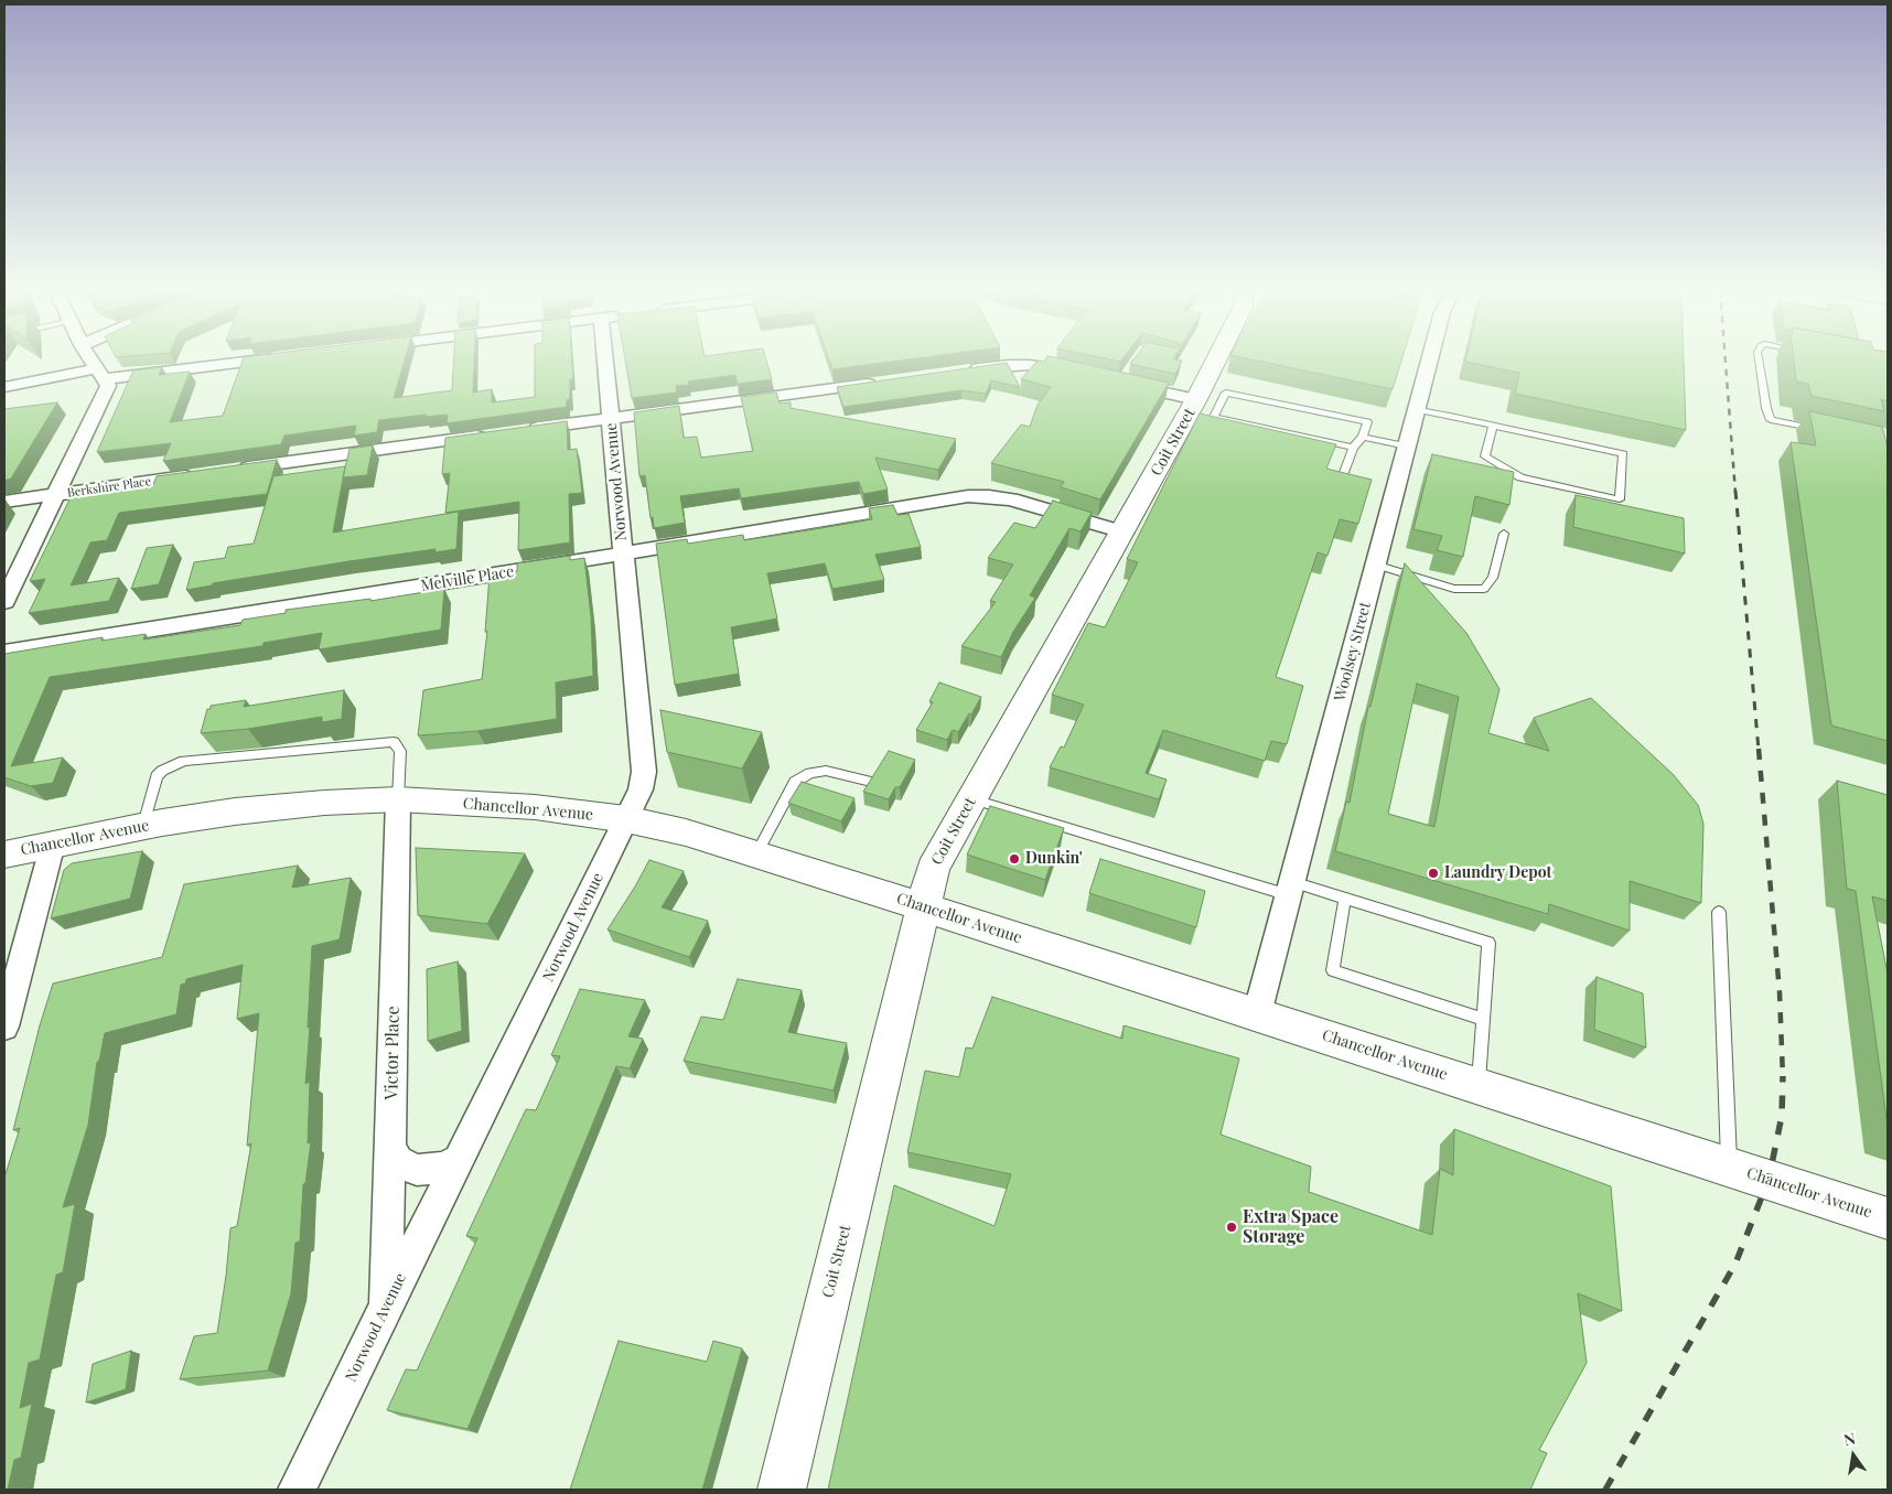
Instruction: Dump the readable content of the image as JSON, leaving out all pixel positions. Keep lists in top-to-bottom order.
{
  "streets": {
    "main road": ["Coit Street", "Chancellor Avenue"],
    "street": [
      "Norwood Avenue",
      "Berkshire Place",
      "Melville Place",
      "Woolsey Street",
      "Victor Place"
    ]
  },
  "crossings": [
    ["Coit Street", "Melville Place"],
    ["Coit Street", "Chancellor Avenue"],
    ["Norwood Avenue", "Melville Place"],
    ["Norwood Avenue", "Chancellor Avenue"],
    ["Norwood Avenue", "Victor Place"],
    ["Woolsey Street", "Chancellor Avenue"],
    ["Chancellor Avenue", "Victor Place"]
  ],
  "places": ["Dunkin'", "Laundry Depot", "Extra Space Storage"],
  "north": "top"
}
